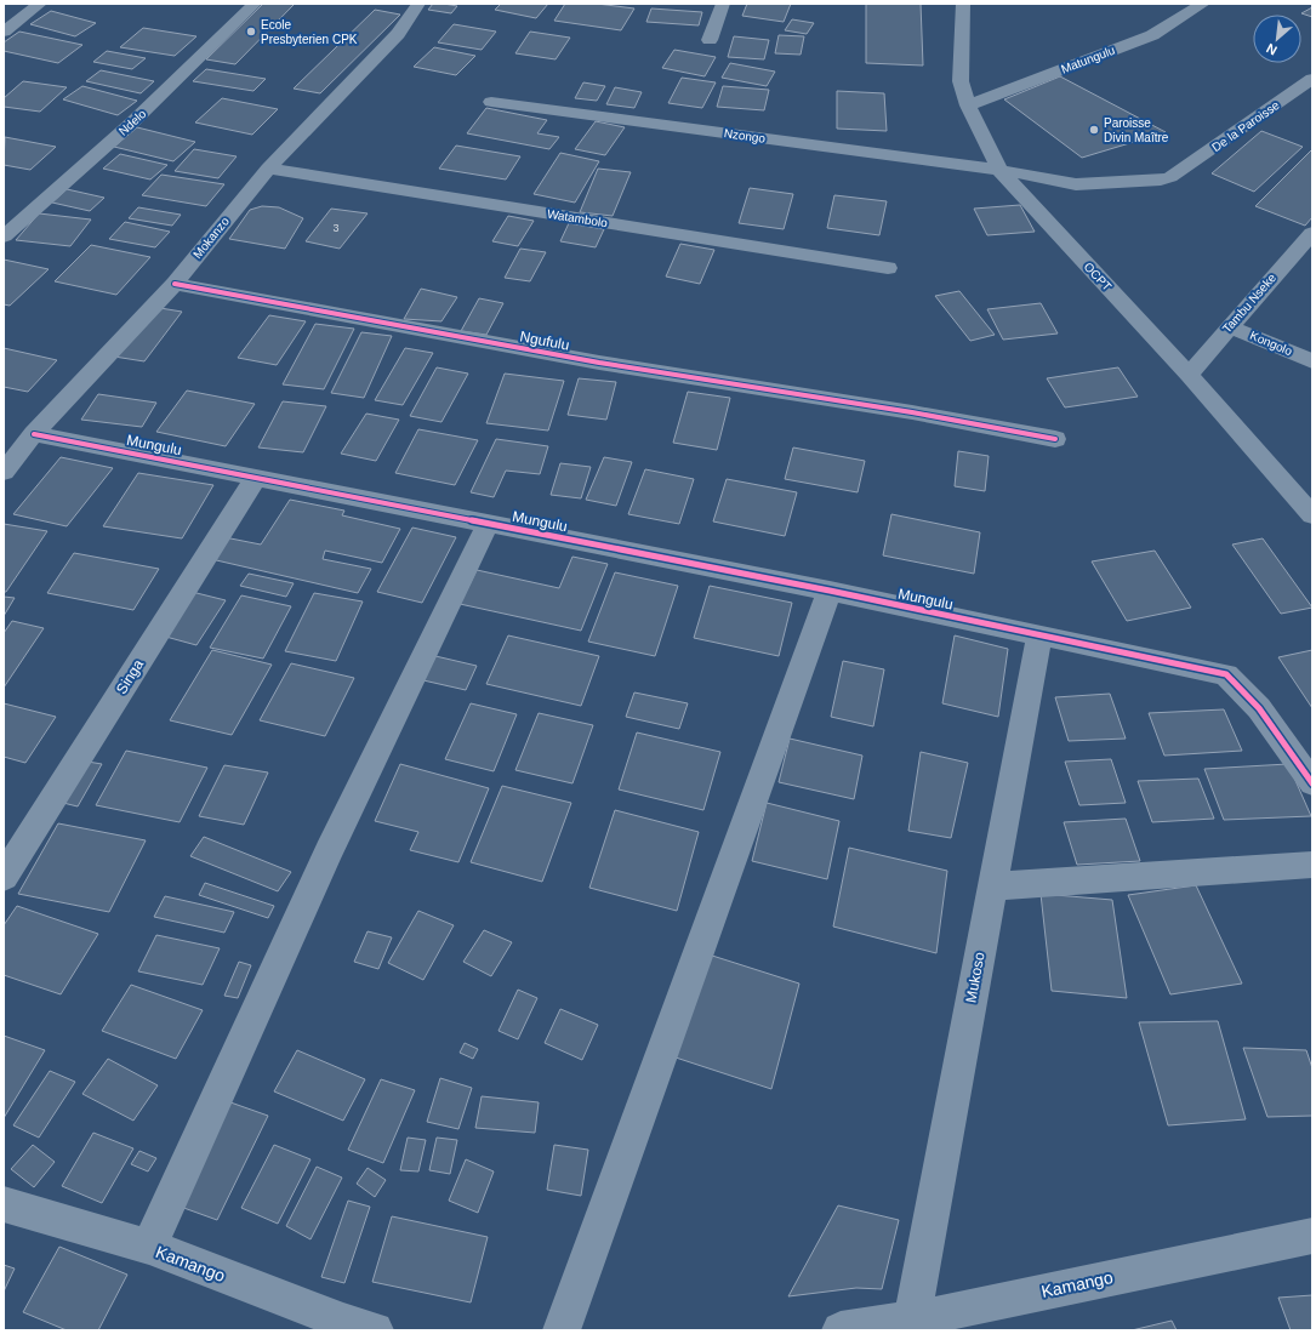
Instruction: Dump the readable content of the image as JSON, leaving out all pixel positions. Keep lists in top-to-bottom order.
{
  "streets": {
    "street": [
      "Matungulu",
      "Ndelo",
      "De la Paroisse",
      "Nzongo",
      "Watambolo",
      "Mokanzo",
      "OCPT",
      "Tambu Nseke",
      "Ngufulu",
      "Kongolo",
      "Mungulu",
      "Singa",
      "Mukoso",
      "Kamango"
    ]
  },
  "crossings": [
    ["Matungulu", "OCPT"],
    ["De la Paroisse", "Nzongo"],
    ["De la Paroisse", "OCPT"],
    ["Nzongo", "OCPT"],
    ["Watambolo", "Mokanzo"],
    ["Mokanzo", "Ngufulu"],
    ["Mokanzo", "Mungulu"],
    ["OCPT", "Tambu Nseke"],
    ["Tambu Nseke", "Kongolo"],
    ["Mungulu", "Singa"],
    ["Mungulu", "Mukoso"],
    ["Mukoso", "Kamango"]
  ],
  "places": ["Ecole Presbyterien CPK", "Paroisse Divin Maître"],
  "house_numbers": ["3"],
  "north": "bottom left"
}
